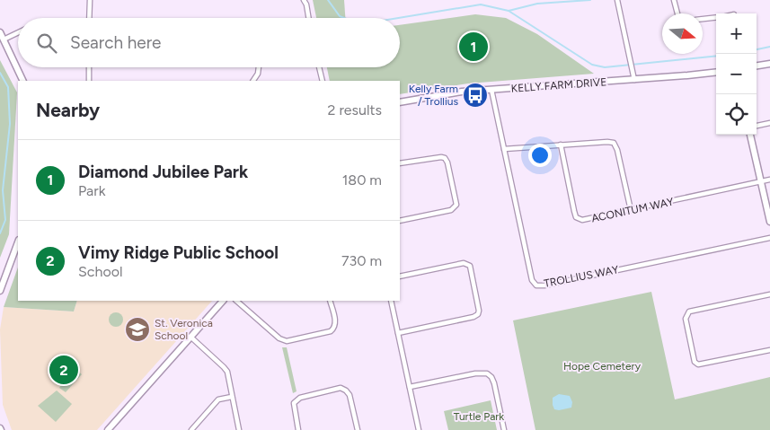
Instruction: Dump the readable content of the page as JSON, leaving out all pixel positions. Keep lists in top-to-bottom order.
{
  "streets": {
    "street": ["KELLY FARM DRIVE", "ACONITUM WAY", "TROLLIUS WAY"]
  },
  "crossings": [
    ["KELLY FARM DRIVE", "TROLLIUS WAY"]
  ],
  "parks": ["Hope Cemetery", "Turtle Park"],
  "places": {
    "bus stop": ["Kelly Farm / Trollius"],
    "school or university": ["St. Veronica School"]
  },
  "north": "right",
  "page": {
    "map_buttons": ["+", "−"],
    "search": "Search here",
    "pins": ["1", "2"],
    "heading": ["Nearby", "2 results"],
    "list": [
      {
        "mark": "1",
        "name": "Diamond Jubilee Park",
        "note": "Park",
        "value": "180 m"
      },
      {
        "mark": "2",
        "name": "Vimy Ridge Public School",
        "note": "School",
        "value": "730 m"
      }
    ]
  }
}
